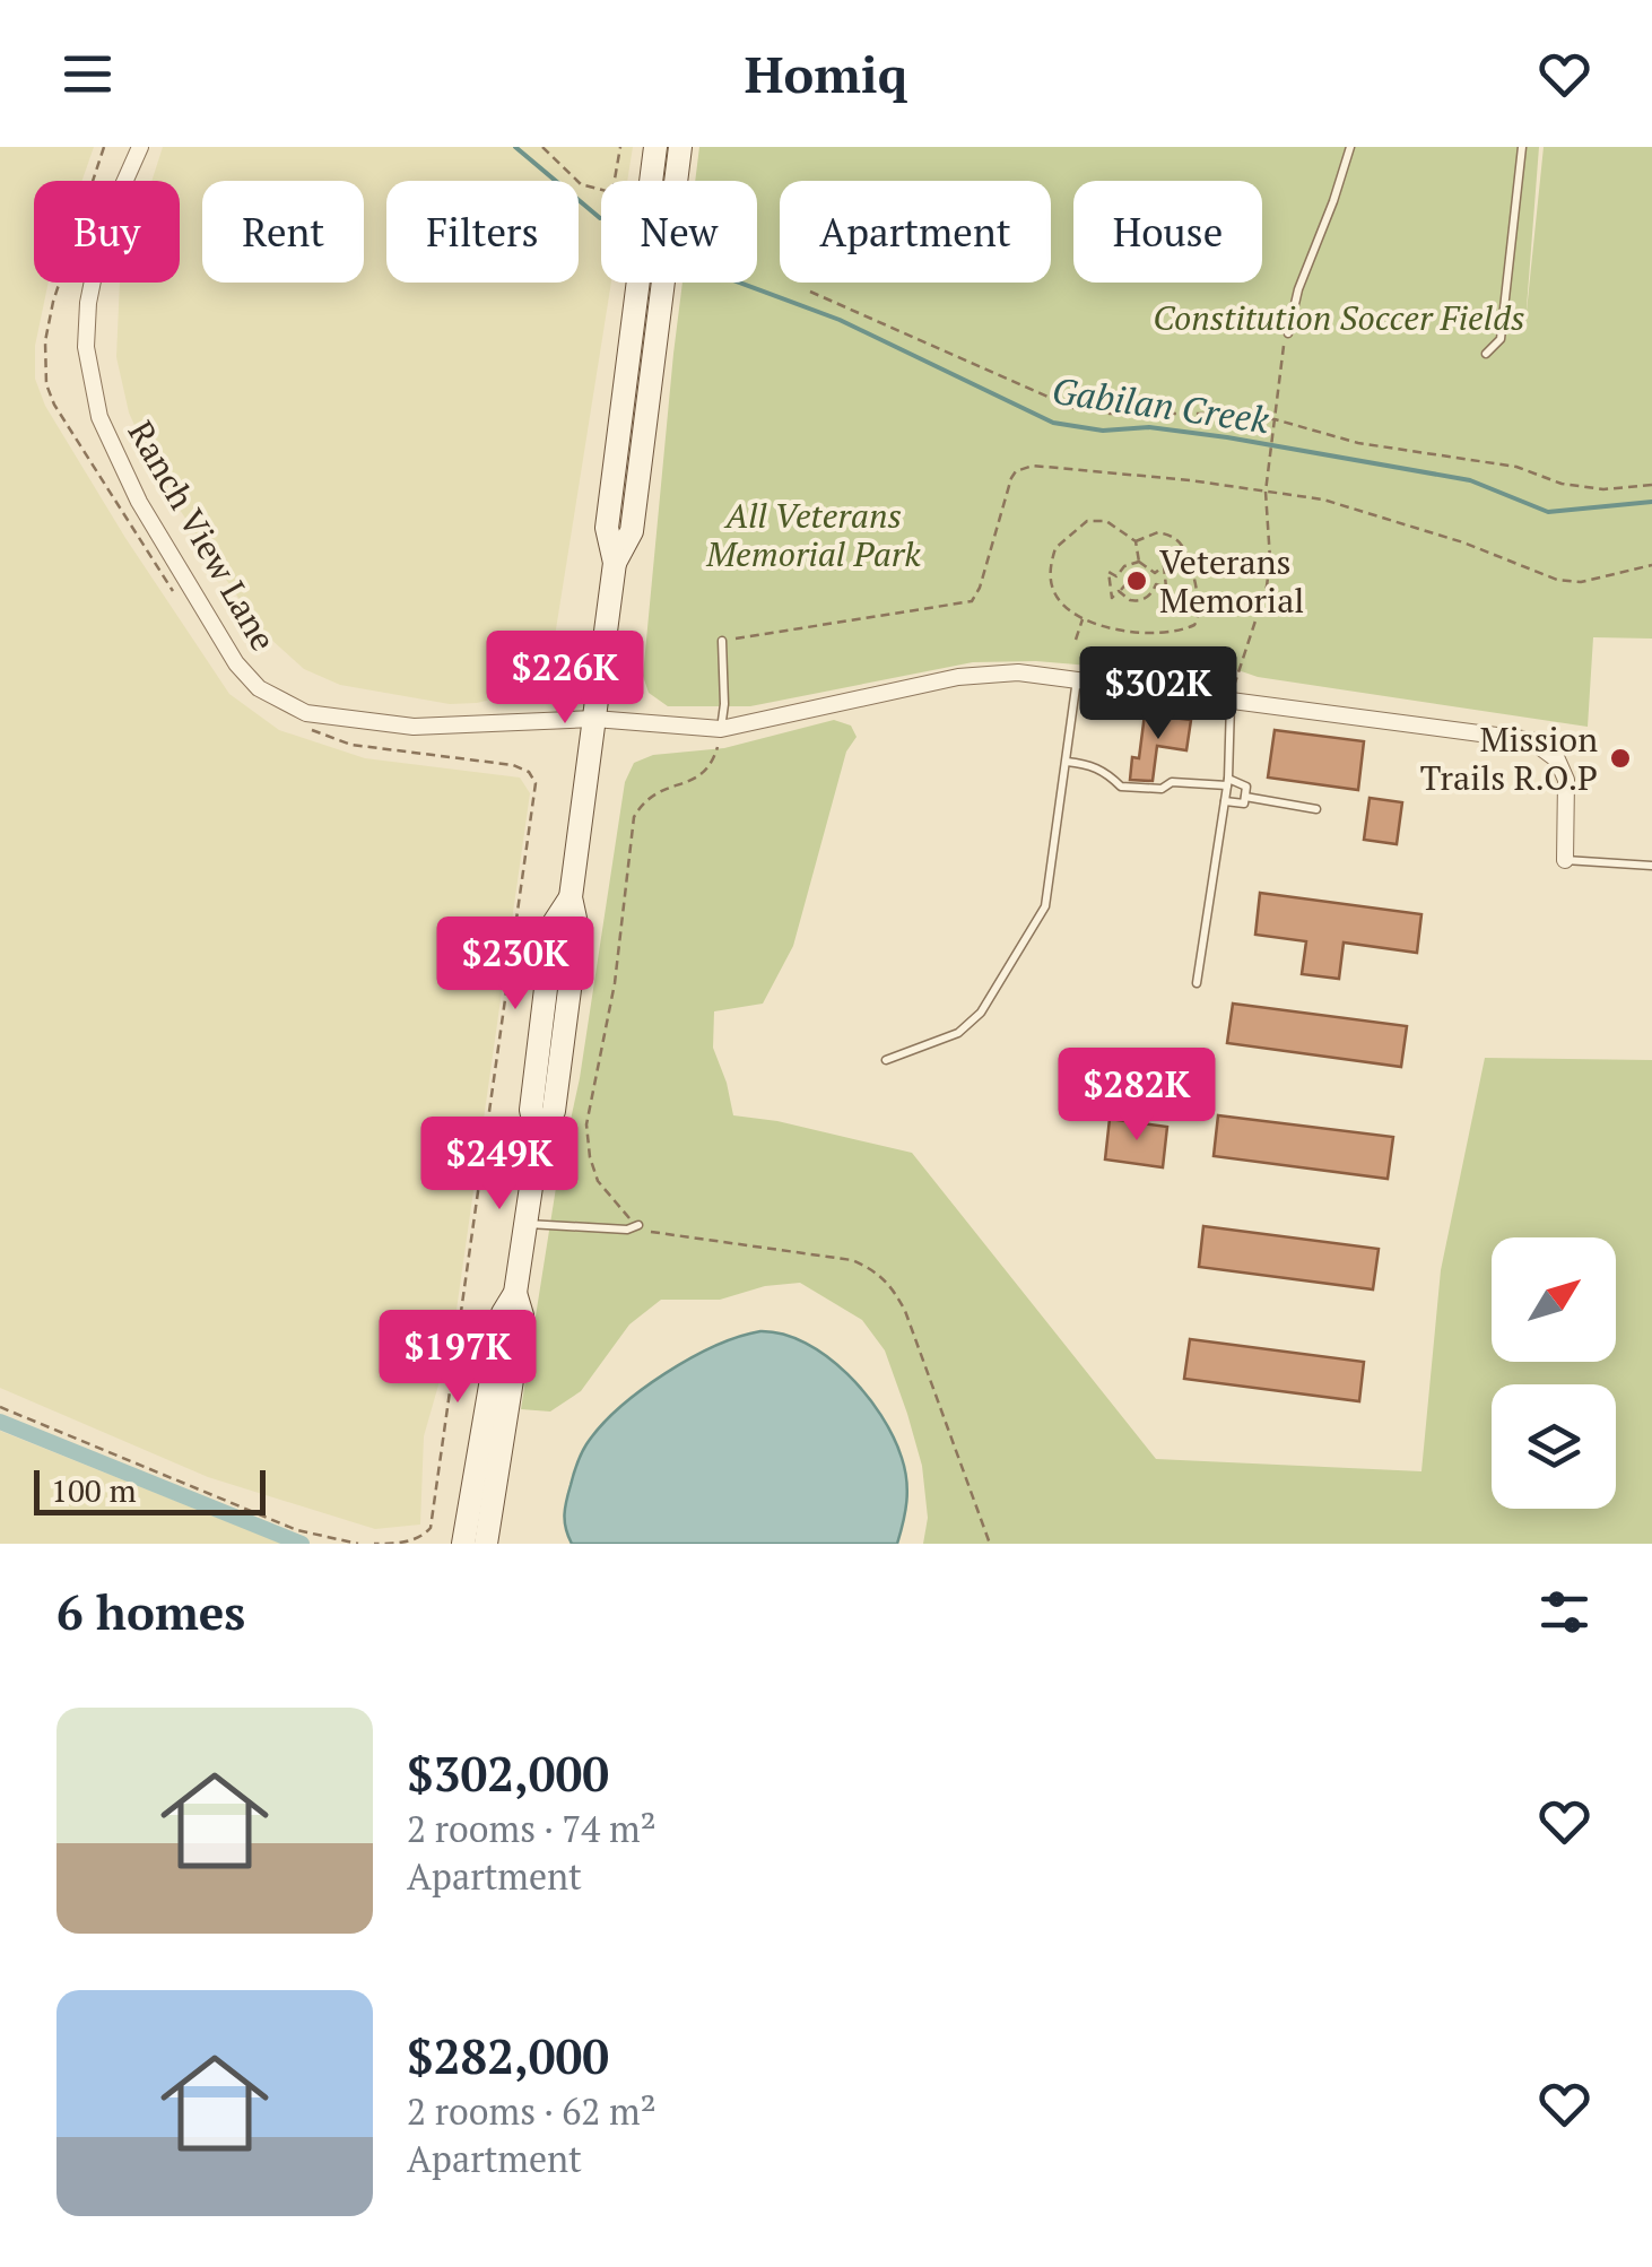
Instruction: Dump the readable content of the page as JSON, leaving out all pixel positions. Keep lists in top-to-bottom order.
{
  "streets": {
    "street": ["Ranch View Lane"]
  },
  "water": ["Gabilan Creek"],
  "parks": ["Constitution Soccer Fields", "All Veterans Memorial Park"],
  "places": ["Veterans Memorial", "Mission Trails R.O.P"],
  "scale_bar": "100 m",
  "north": "top right",
  "page": {
    "header": "Homiq",
    "chip": [
      "Buy",
      "Rent",
      "Filters",
      "New",
      "Apartment",
      "House"
    ],
    "price": [
      "$226K",
      "$302K",
      "$230K",
      "$282K",
      "$249K",
      "$197K"
    ],
    "scale": "100 m",
    "heading": "6 homes",
    "list": [
      {
        "name": "$302,000",
        "note": "2 rooms · 74 m² · Apartment"
      },
      {
        "name": "$282,000",
        "note": "2 rooms · 62 m² · Apartment"
      }
    ]
  }
}
